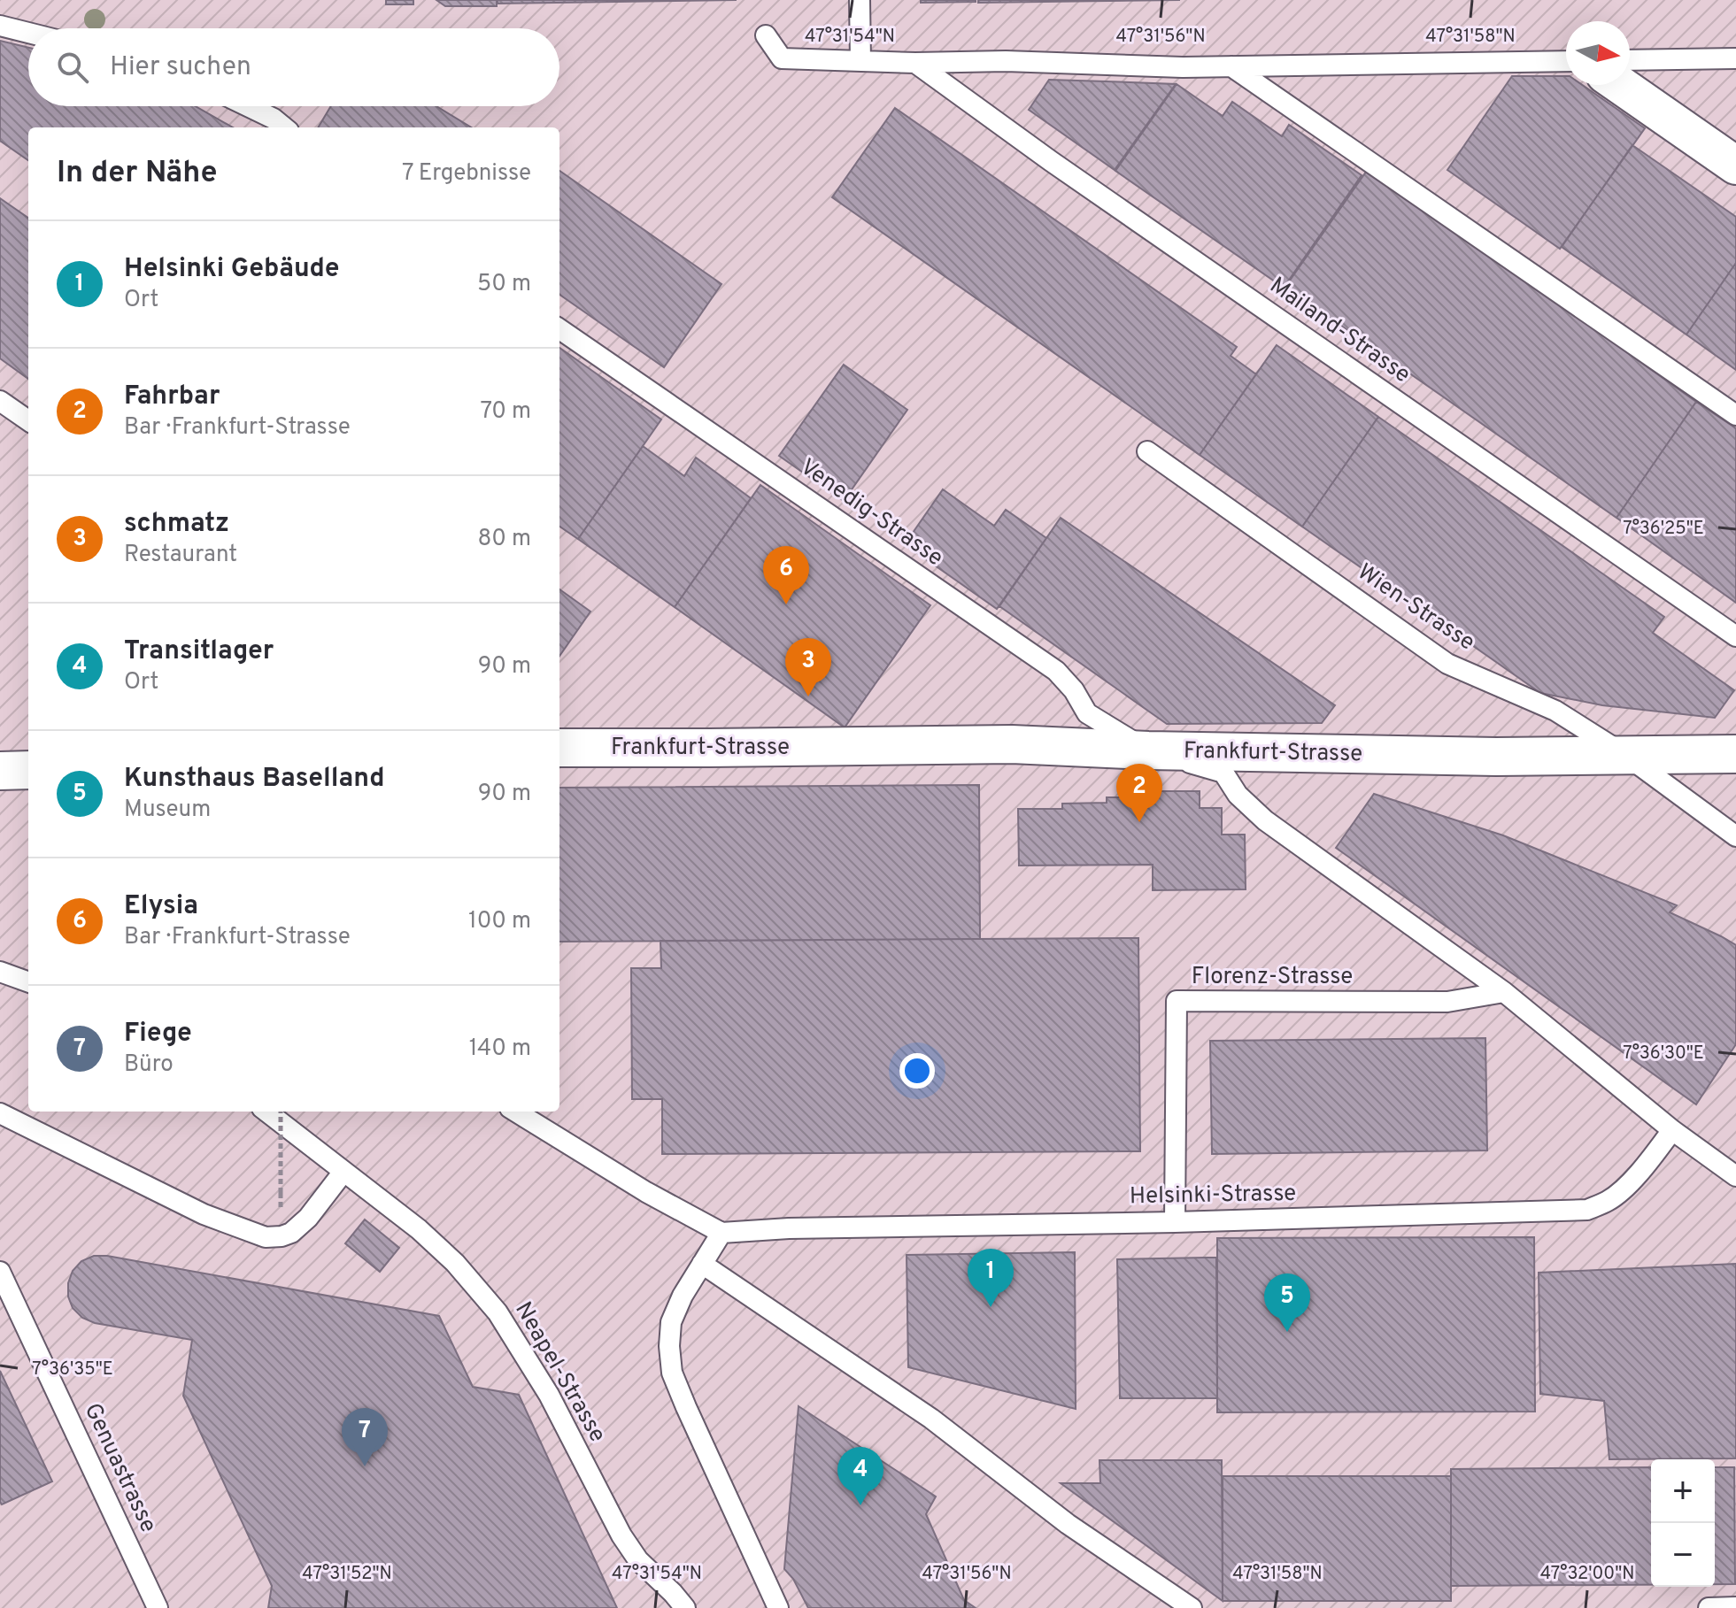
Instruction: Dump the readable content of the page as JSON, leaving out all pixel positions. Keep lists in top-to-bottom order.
{
  "streets": {
    "street": ["Frankfurt-Strasse"],
    "lane": [
      "Mailand-Strasse",
      "Venedig-Strasse",
      "Wien-Strasse",
      "Florenz-Strasse",
      "Helsinki-Strasse",
      "Neapel-Strasse",
      "Genuastrasse"
    ]
  },
  "crossings": [
    ["Venedig-Strasse", "Frankfurt-Strasse"],
    ["Wien-Strasse", "Frankfurt-Strasse"],
    ["Florenz-Strasse", "Helsinki-Strasse"]
  ],
  "north": "right",
  "page": {
    "search": "Hier suchen",
    "heading": ["In der Nähe", "7 Ergebnisse"],
    "list": [
      {
        "mark": "1",
        "name": "Helsinki Gebäude",
        "note": "Ort",
        "value": "50 m"
      },
      {
        "mark": "2",
        "name": "Fahrbar",
        "note": "Bar · Frankfurt-Strasse",
        "value": "70 m"
      },
      {
        "mark": "3",
        "name": "schmatz",
        "note": "Restaurant",
        "value": "80 m"
      },
      {
        "mark": "4",
        "name": "Transitlager",
        "note": "Ort",
        "value": "90 m"
      },
      {
        "mark": "5",
        "name": "Kunsthaus Baselland",
        "note": "Museum",
        "value": "90 m"
      },
      {
        "mark": "6",
        "name": "Elysia",
        "note": "Bar · Frankfurt-Strasse",
        "value": "100 m"
      },
      {
        "mark": "7",
        "name": "Fiege",
        "note": "Büro",
        "value": "140 m"
      }
    ],
    "pins": [
      "6",
      "3",
      "2",
      "1",
      "5",
      "7",
      "4"
    ],
    "map_buttons": ["+", "−"]
  },
  "coordinates": [
    "47°31'54\"N",
    "47°31'56\"N",
    "47°31'58\"N",
    "7°36'25\"E",
    "7°36'30\"E",
    "7°36'35\"E",
    "47°31'52\"N",
    "47°32'00\"N"
  ]
}
